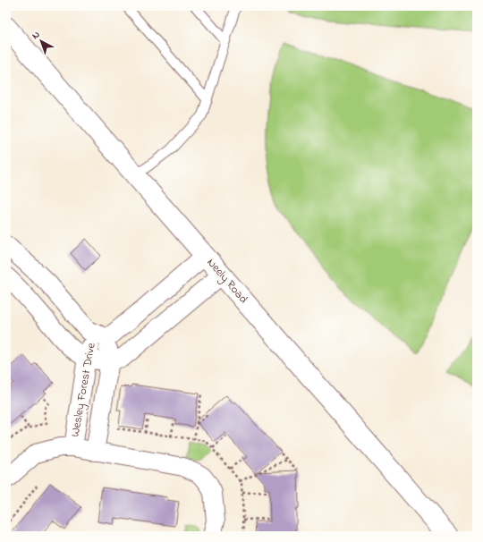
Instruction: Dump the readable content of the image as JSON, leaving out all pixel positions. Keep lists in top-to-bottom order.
{
  "streets": {
    "street": ["Neely Road", "Wesley Forest Drive"]
  },
  "north": "top left"
}
